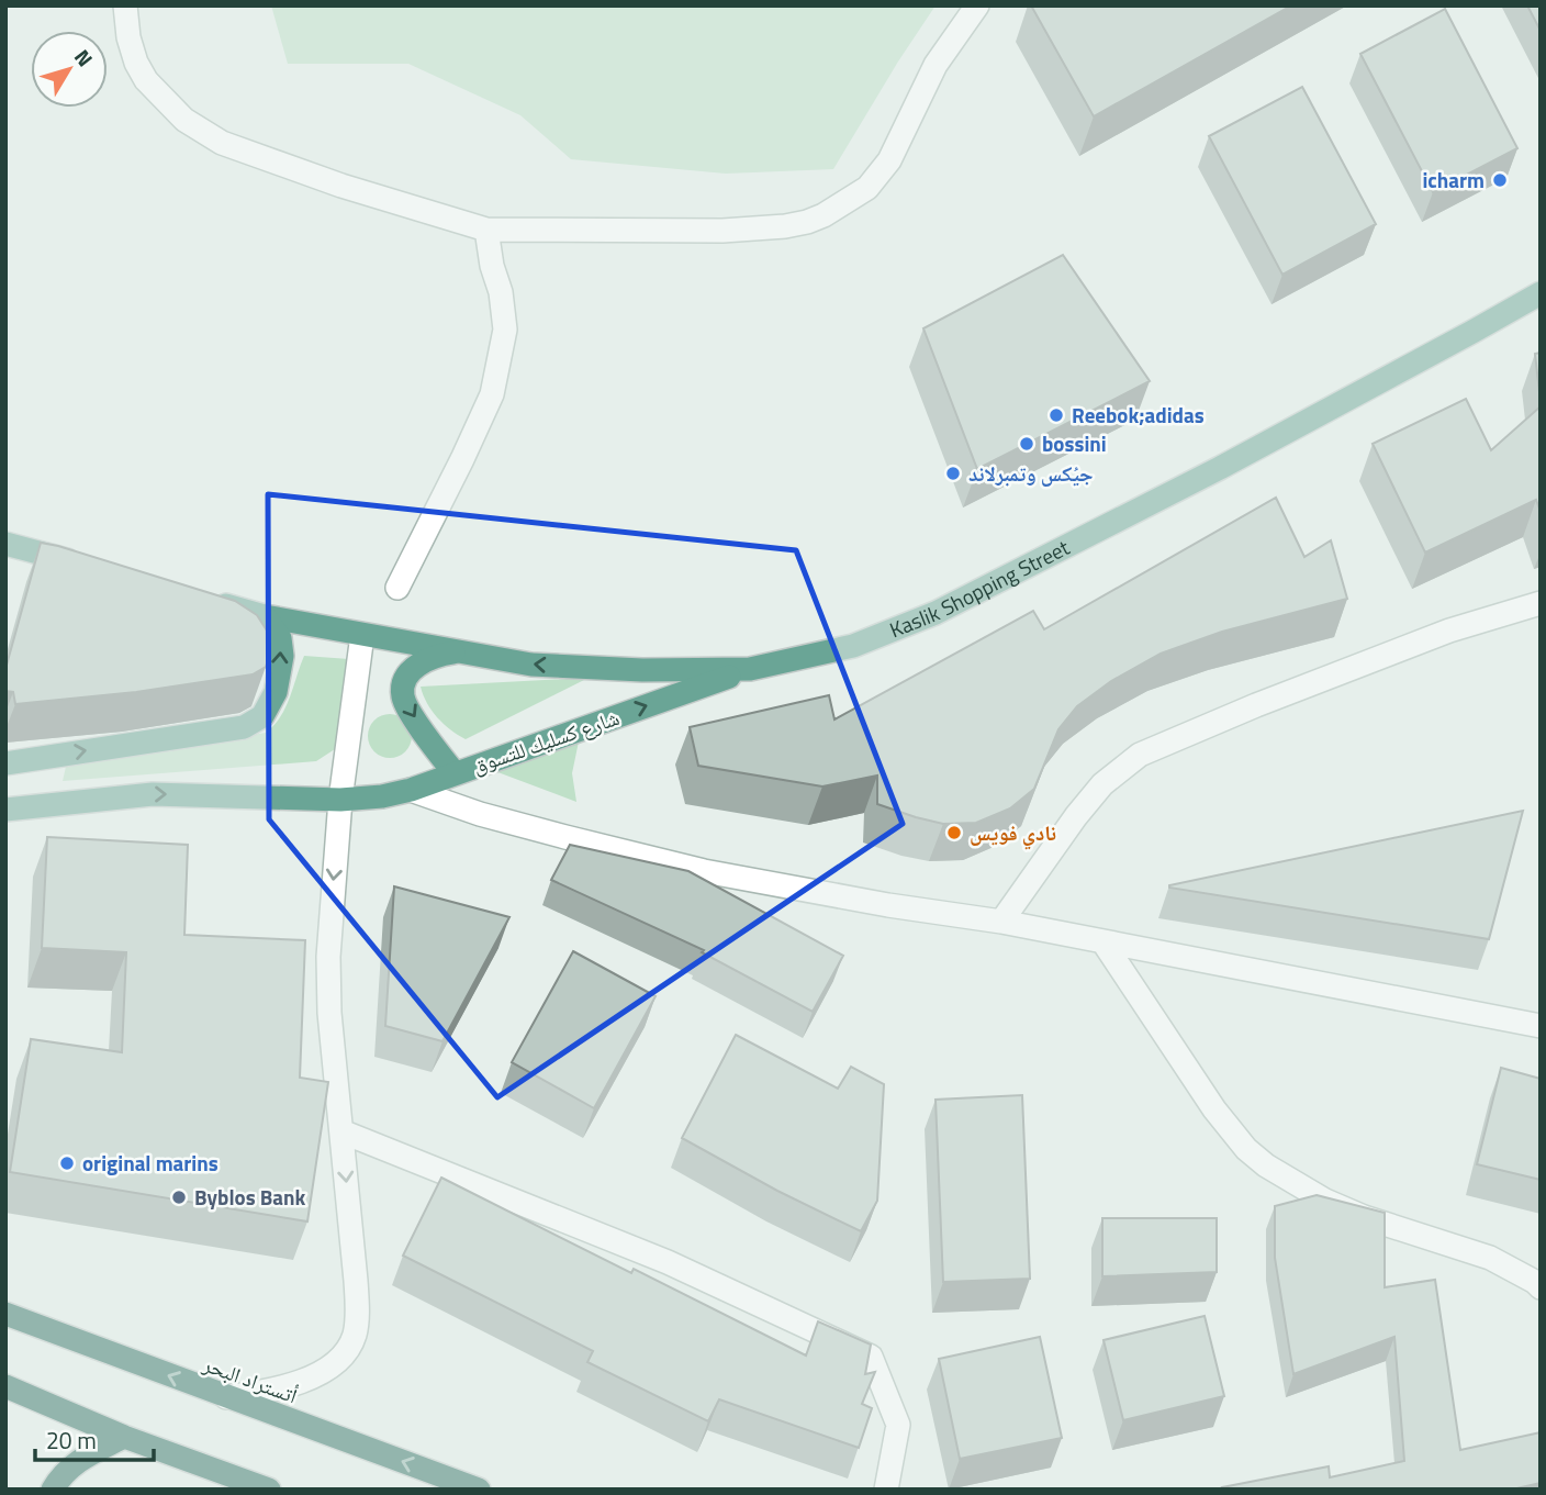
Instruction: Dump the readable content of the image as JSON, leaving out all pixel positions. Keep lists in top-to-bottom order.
{
  "streets": {
    "highway": ["أتستراد البحر"],
    "main road": ["Kaslik Shopping Street", "شارع كسليك للتسوق"]
  },
  "crossings": [
    ["Kaslik Shopping Street", "شارع كسليك للتسوق"]
  ],
  "one_way": ["شارع كسليك للتسوق"],
  "places": [
    "icharm",
    "Reebok;adidas",
    "bossini",
    "جيُكس وتمبرلاند",
    "نادي فويس",
    "original marins",
    "Byblos Bank"
  ],
  "scale_bar": "20 m",
  "north": "top right"
}
